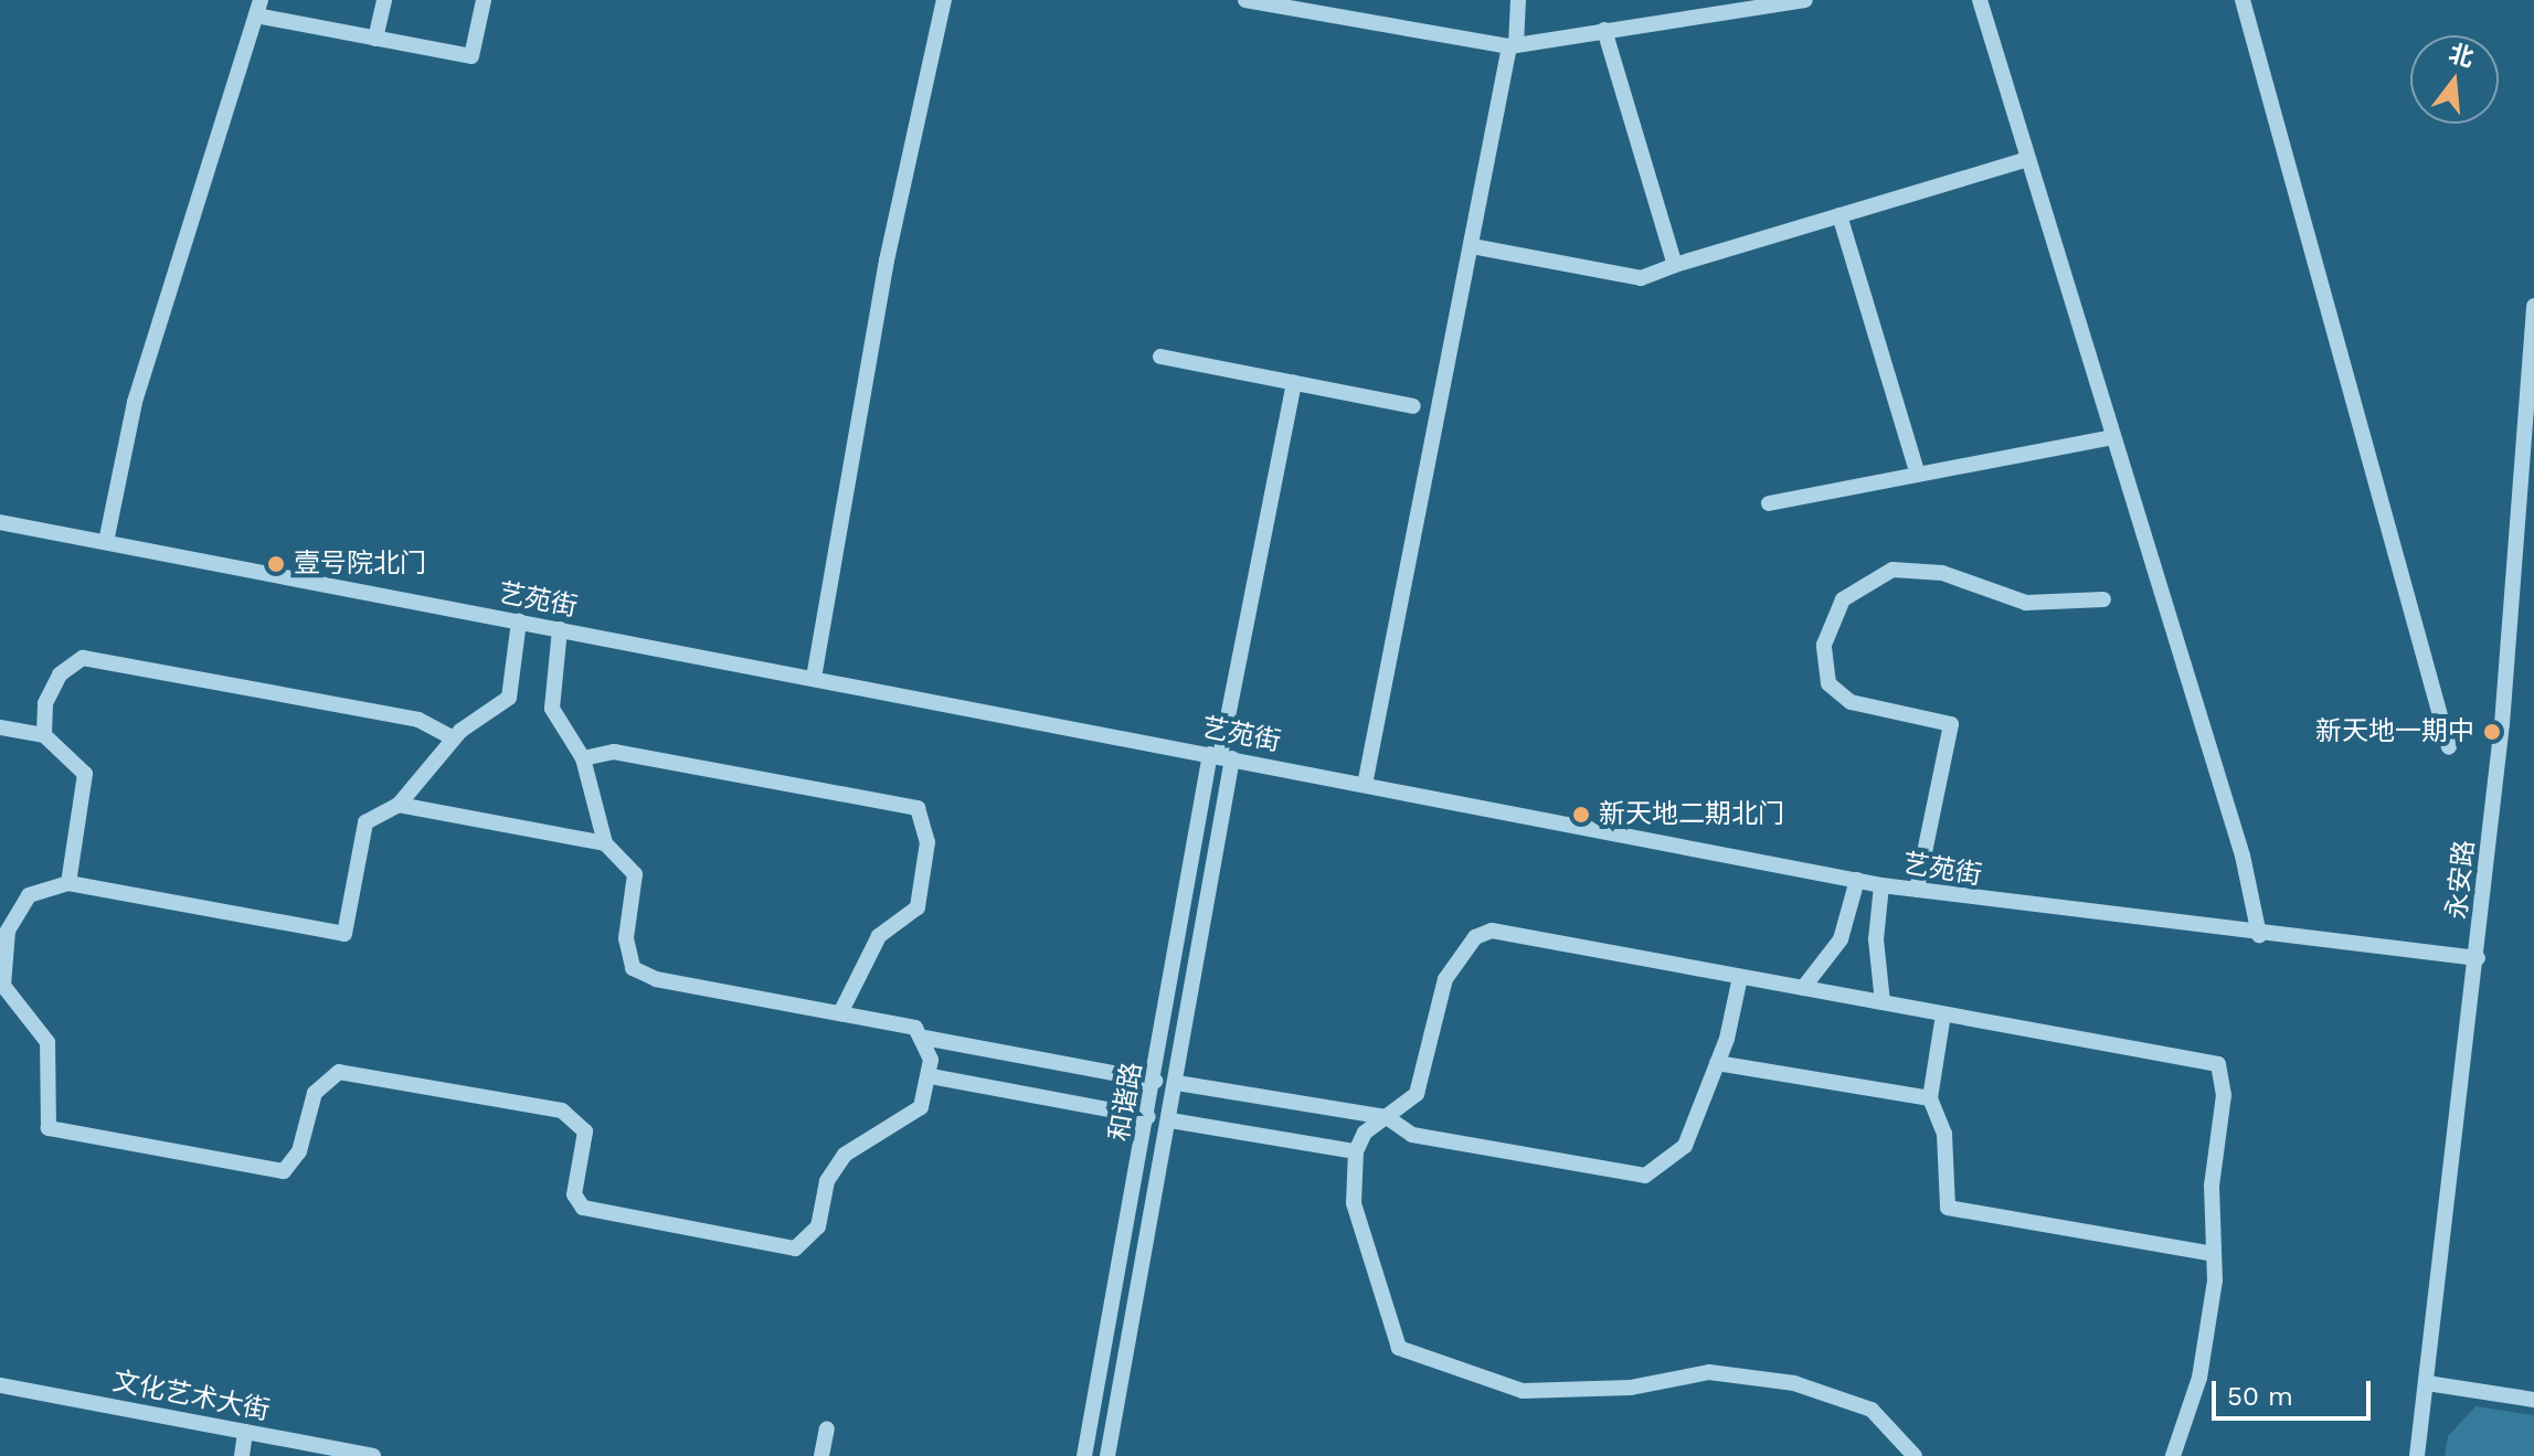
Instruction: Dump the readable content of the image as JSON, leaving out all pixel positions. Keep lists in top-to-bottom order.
{
  "streets": {
    "street": [
      "艺苑街",
      "永安路",
      "和谐路",
      "文化艺术大街"
    ]
  },
  "crossings": [
    ["艺苑街", "永安路"],
    ["艺苑街", "和谐路"]
  ],
  "places": ["壹号院北门", "新天地一期中", "新天地二期北门"],
  "scale_bar": "50 m",
  "north": "top"
}
